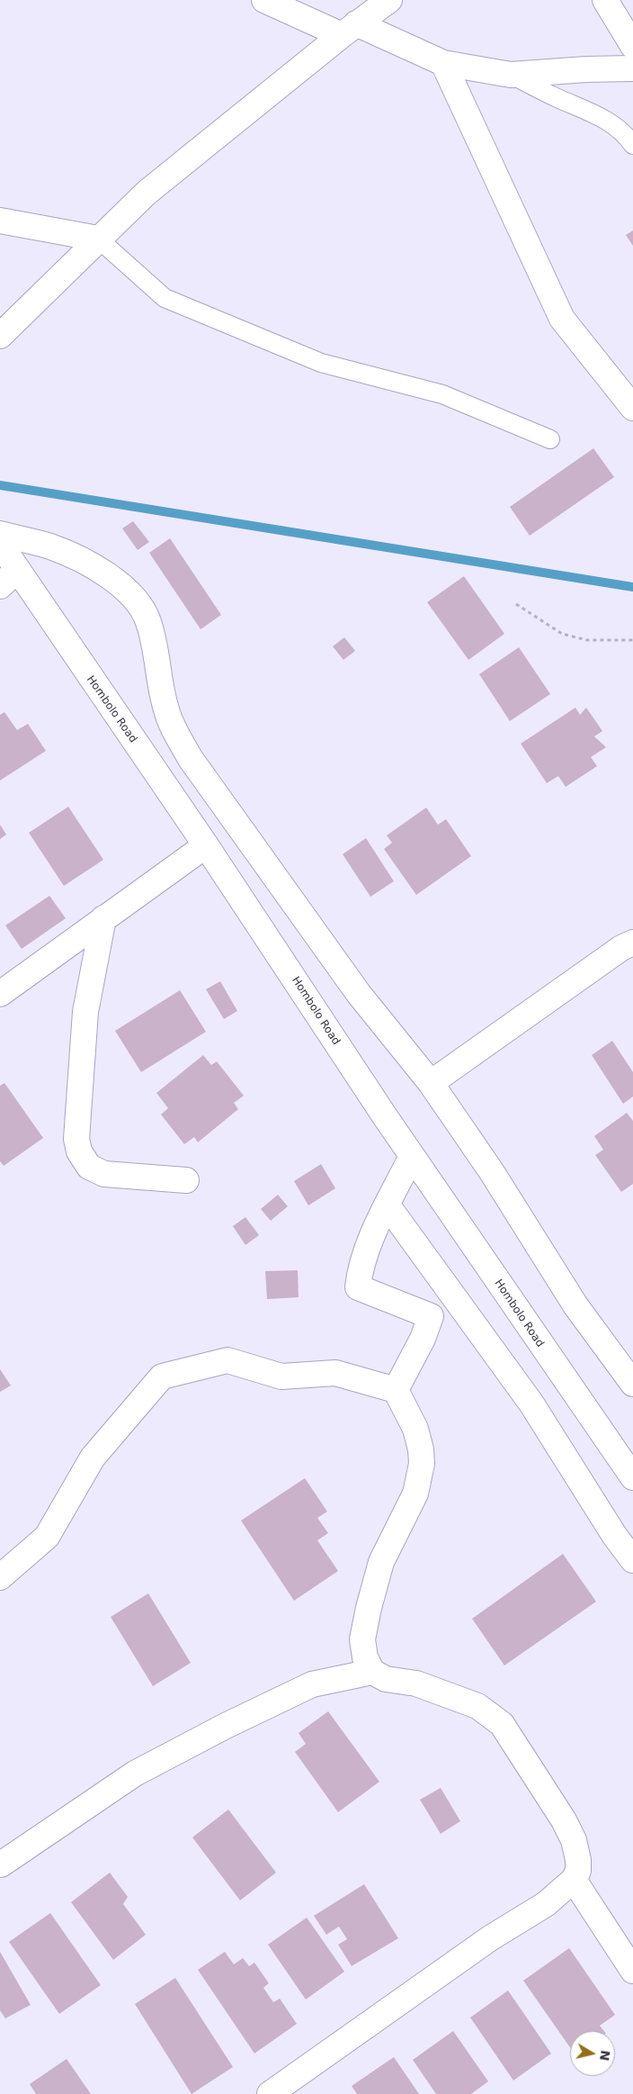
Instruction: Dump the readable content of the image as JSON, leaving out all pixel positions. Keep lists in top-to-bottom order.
{
  "streets": {
    "street": ["Hombolo Road"]
  },
  "north": "right"
}
